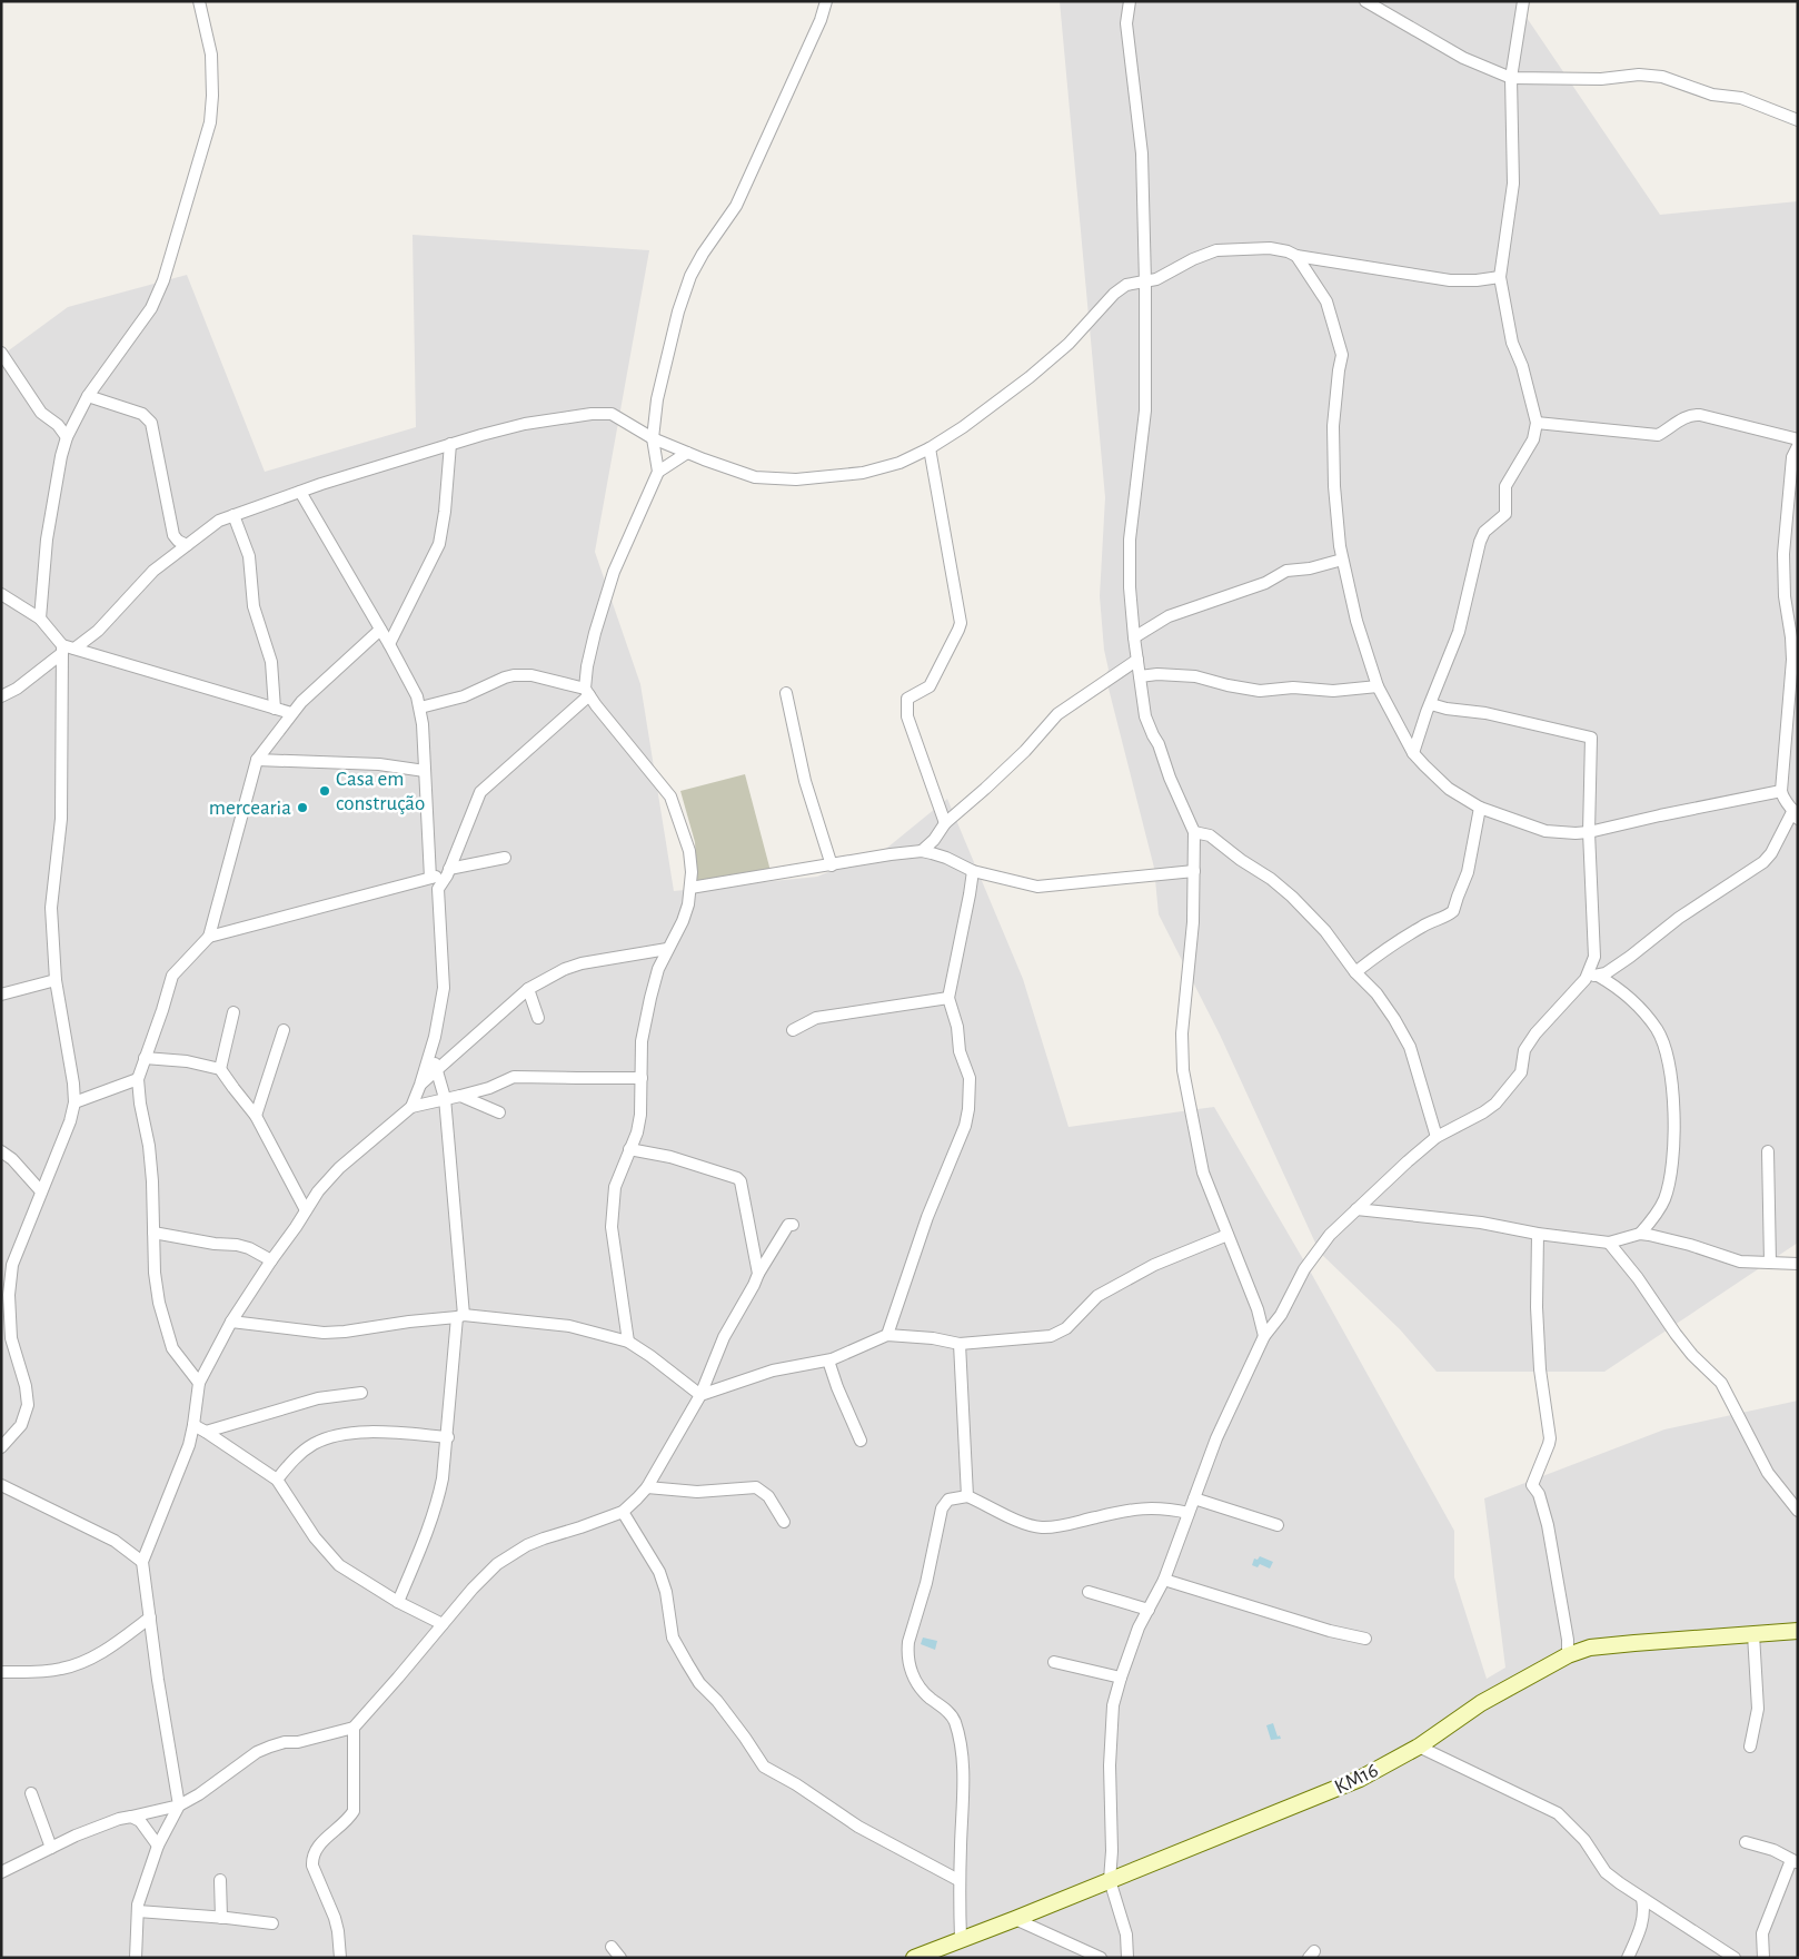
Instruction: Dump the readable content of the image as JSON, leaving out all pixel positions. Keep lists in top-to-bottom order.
{
  "streets": {
    "street": ["KM16"]
  },
  "places": ["Casa em construção", "mercearia"]
}
